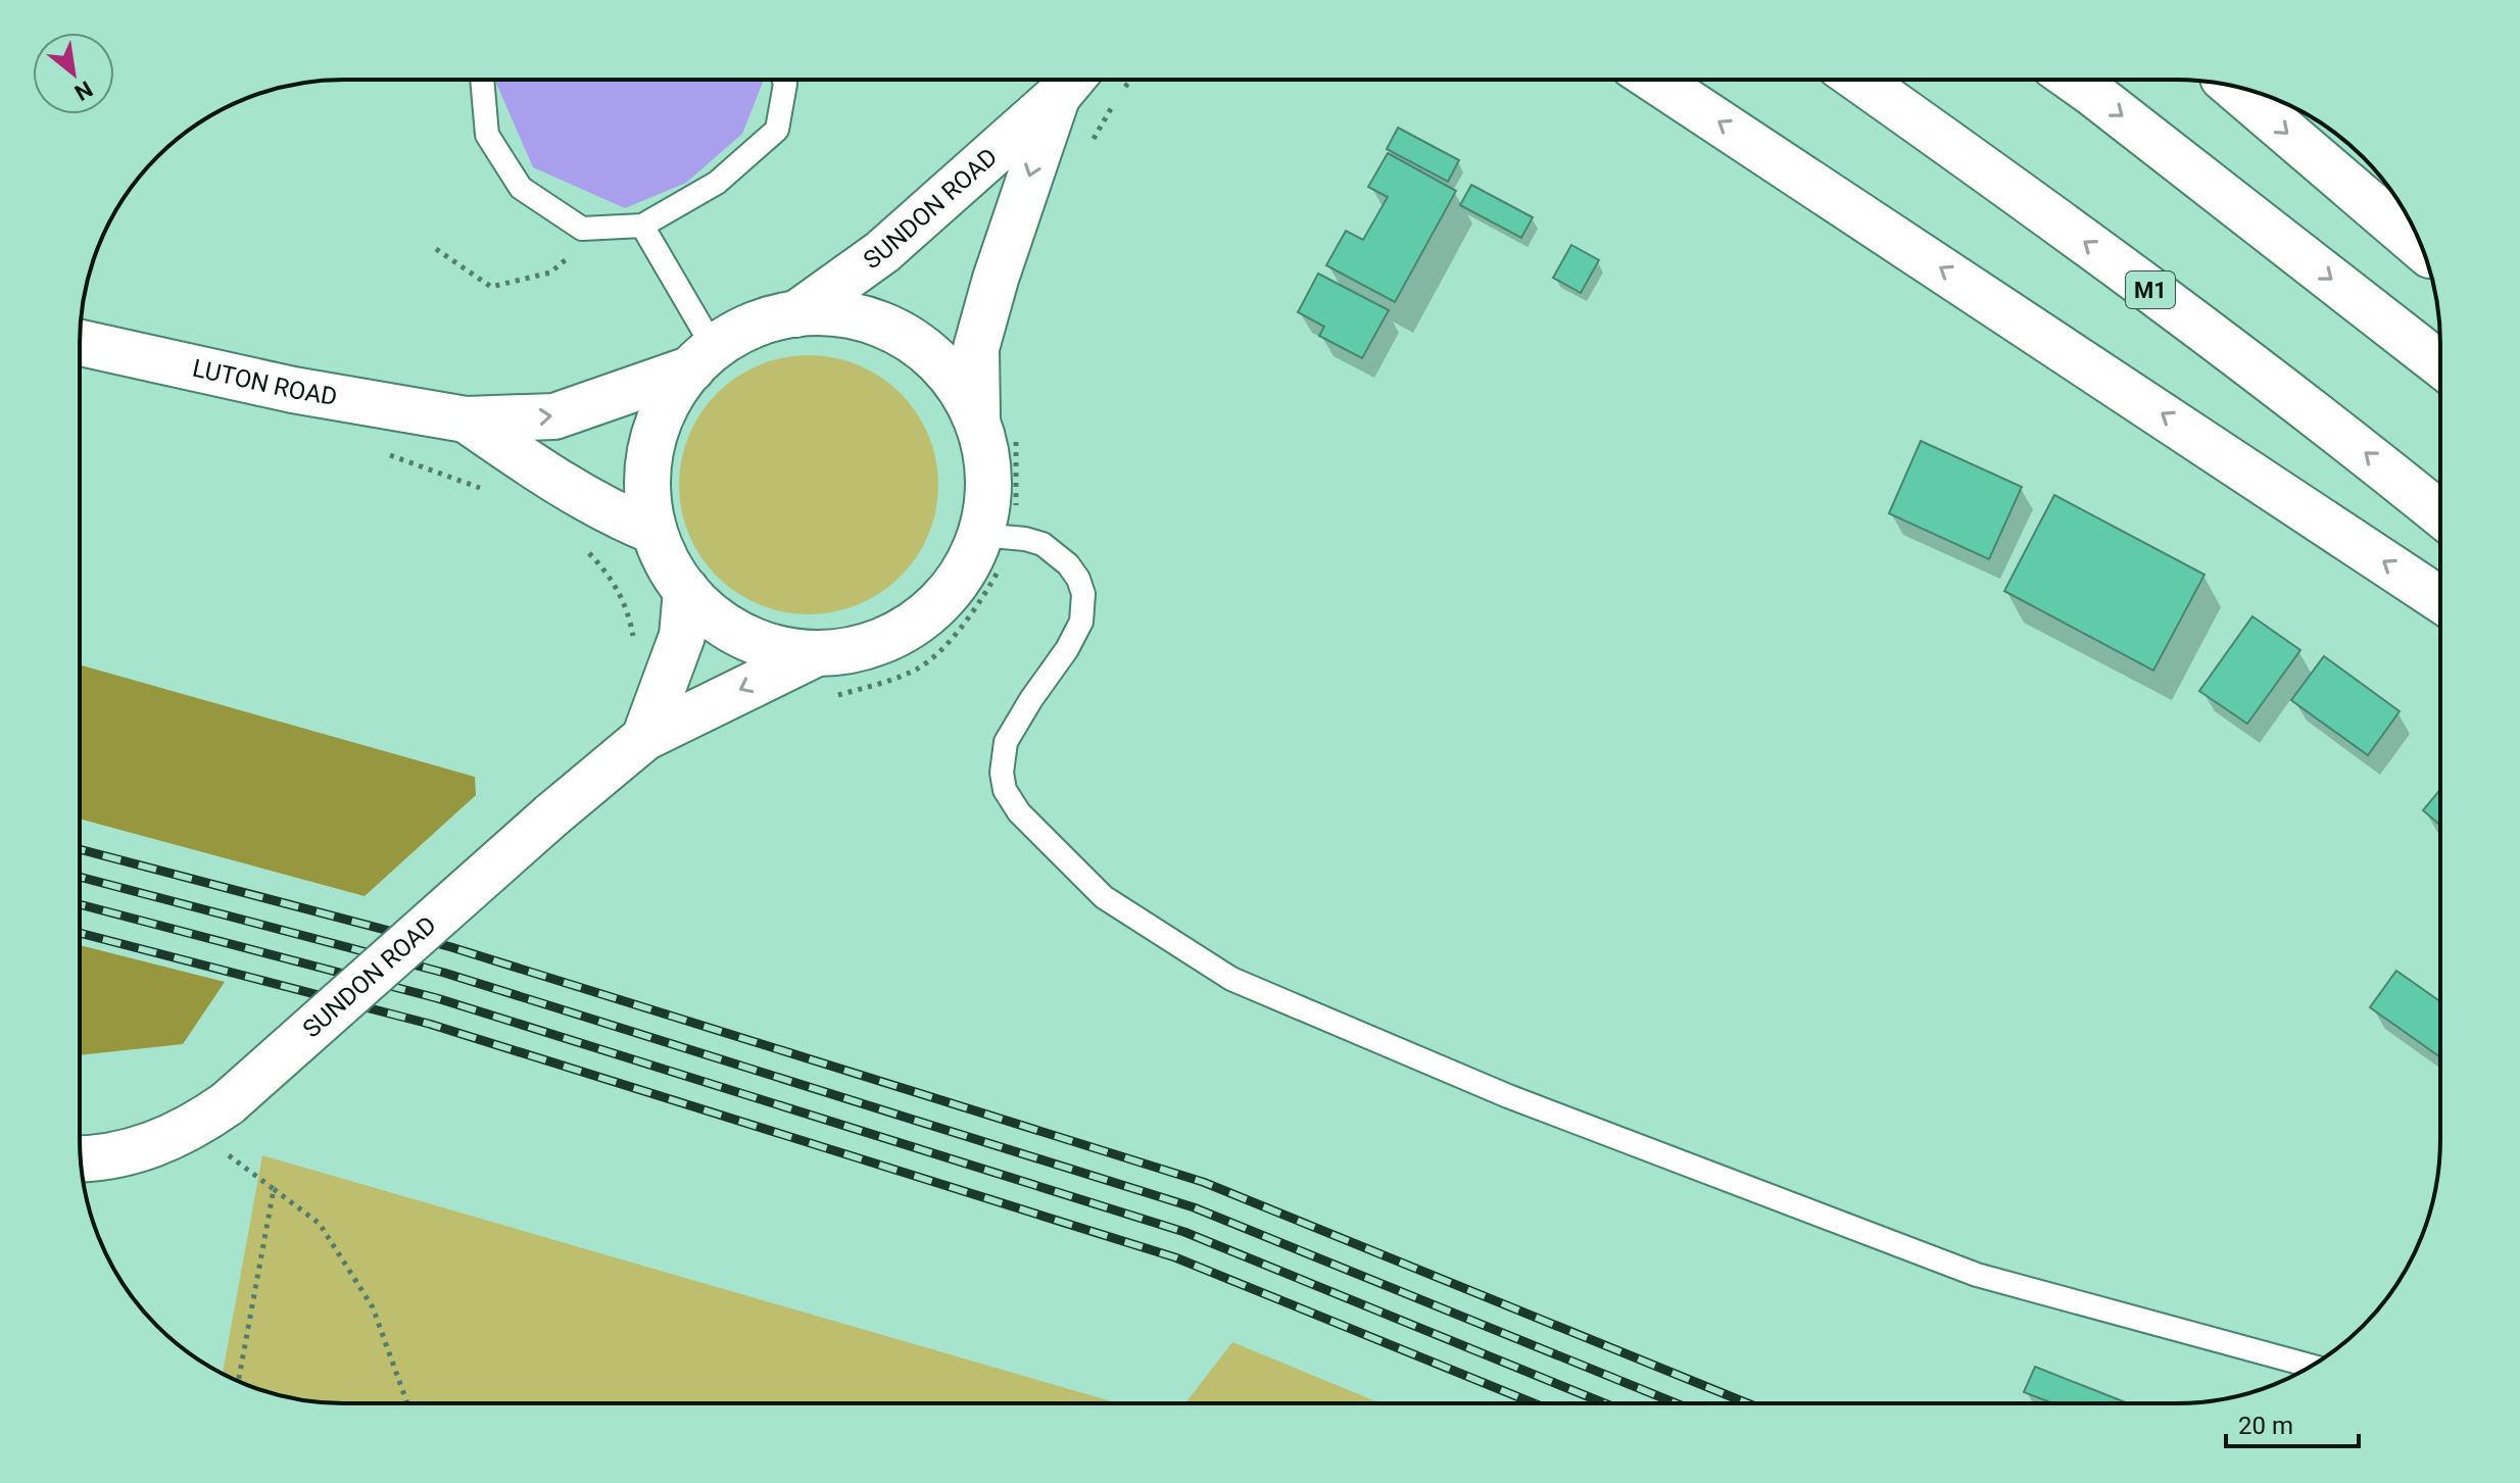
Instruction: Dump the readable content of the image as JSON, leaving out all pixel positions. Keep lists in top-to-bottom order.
{
  "streets": {
    "main road": ["SUNDON ROAD", "M1", "LUTON ROAD"]
  },
  "scale_bar": "20 m",
  "north": "bottom right"
}
